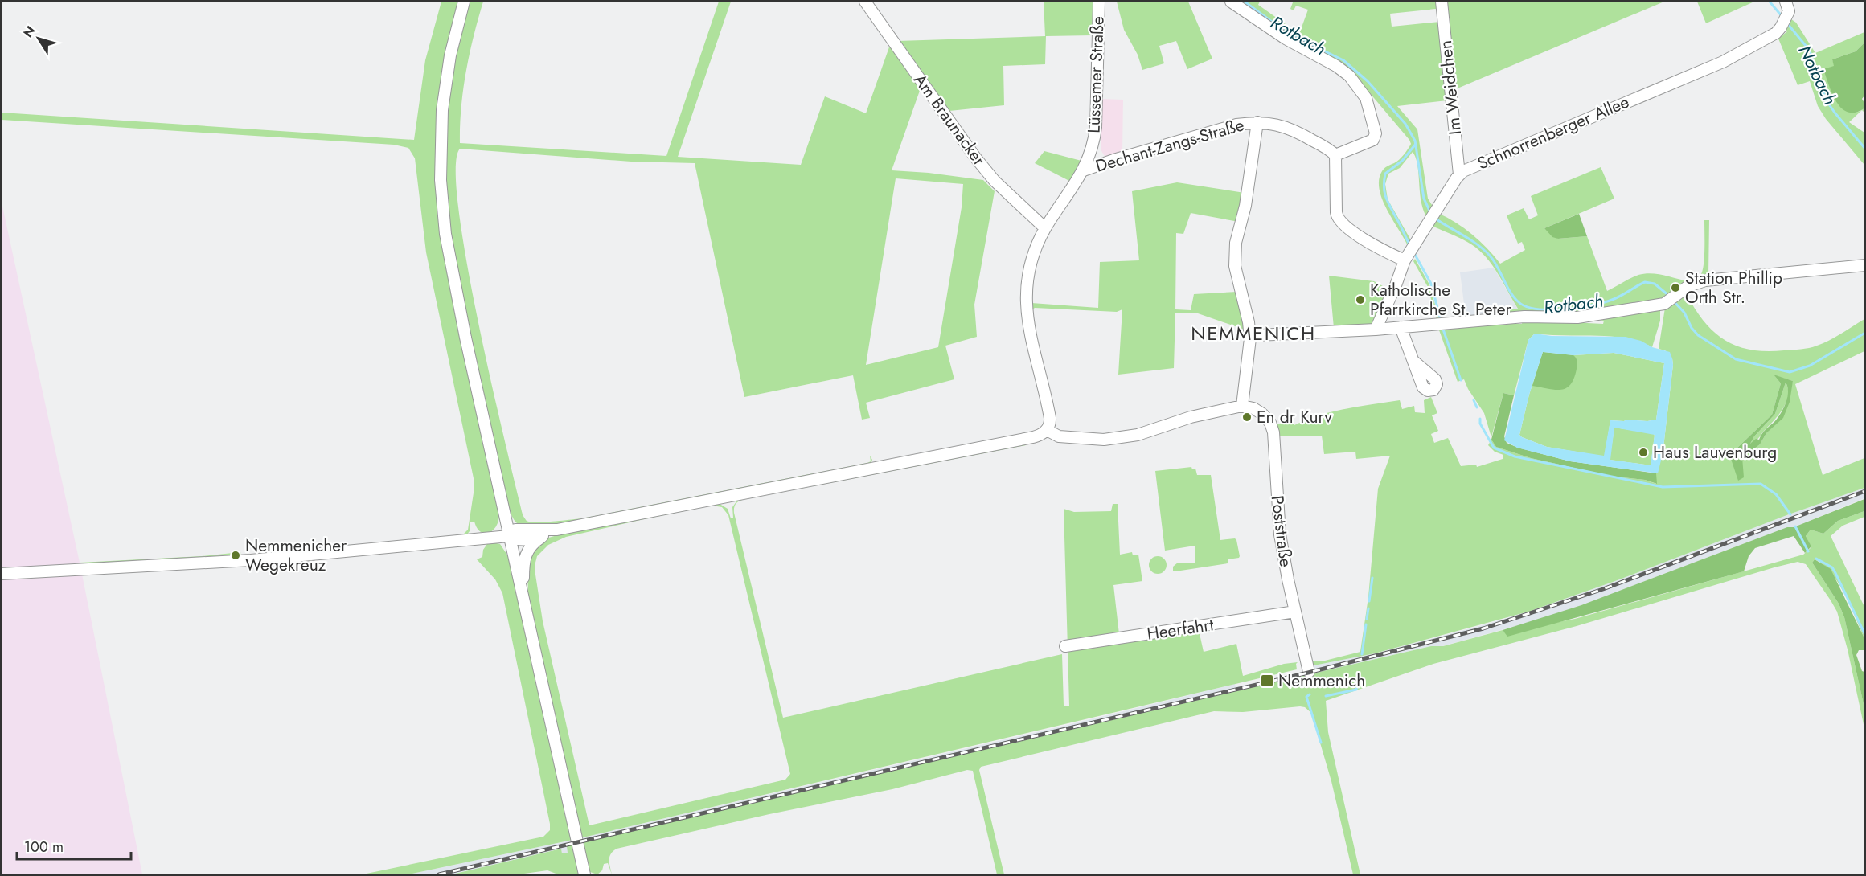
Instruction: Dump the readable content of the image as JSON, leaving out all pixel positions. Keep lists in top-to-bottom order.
{
  "streets": {
    "street": [
      "Lüssemer Straße",
      "Im Weidchen",
      "Am Braunacker",
      "Schnorrenberger Allee",
      "Dechant-Zangs-Straße",
      "Poststraße",
      "Heerfahrt"
    ]
  },
  "crossings": [
    ["Lüssemer Straße", "Am Braunacker"],
    ["Lüssemer Straße", "Dechant-Zangs-Straße"],
    ["Im Weidchen", "Schnorrenberger Allee"],
    ["Poststraße", "Heerfahrt"]
  ],
  "districts": ["NEMMENICH"],
  "water": ["Rotbach", "Notbach"],
  "places": {
    "other": [
      "Station Phillip Orth Str.",
      "Katholische Pfarrkirche St. Peter",
      "En dr Kurv",
      "Haus Lauvenburg",
      "Nemmenicher Wegekreuz"
    ],
    "transit": ["Nemmenich"]
  },
  "scale_bar": "100 m",
  "north": "top left"
}
